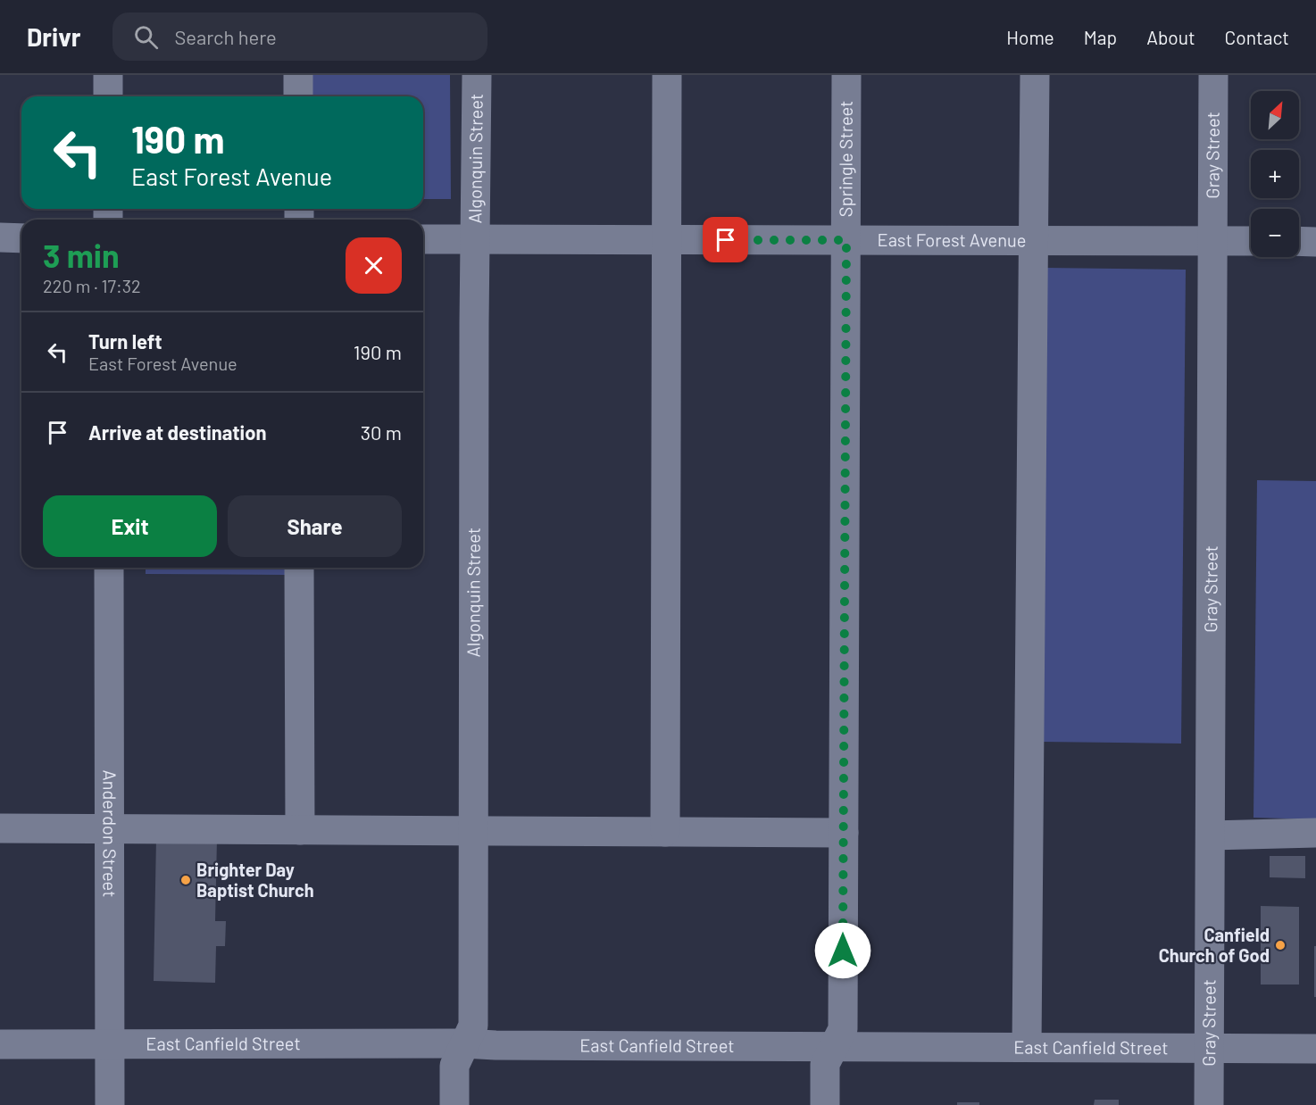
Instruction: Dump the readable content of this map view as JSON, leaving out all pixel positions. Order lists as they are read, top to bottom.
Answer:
{
  "streets": {
    "street": [
      "Gray Street",
      "Algonquin Street",
      "Springle Street",
      "East Forest Avenue",
      "Anderdon Street",
      "East Canfield Street"
    ]
  },
  "crossings": [
    ["Gray Street", "East Forest Avenue"],
    ["Gray Street", "East Canfield Street"],
    ["Algonquin Street", "East Forest Avenue"],
    ["Algonquin Street", "East Canfield Street"],
    ["Springle Street", "East Forest Avenue"],
    ["Springle Street", "East Canfield Street"],
    ["Anderdon Street", "East Canfield Street"]
  ],
  "places": ["Brighter Day Baptist Church", "Canfield Church of God"],
  "north": "top right",
  "page": {
    "header": "Drivr",
    "search": "Search here",
    "nav": [
      "Home",
      "Map",
      "About",
      "Contact"
    ],
    "map_buttons": ["+", "−"],
    "turn": ["190 m", "East Forest Avenue"],
    "heading": ["3 min", "220 m · 17:32"],
    "list": [
      {
        "name": "Turn left",
        "note": "East Forest Avenue",
        "value": "190 m"
      },
      {
        "name": "Arrive at destination",
        "value": "30 m"
      }
    ],
    "buttons": ["Exit", "Share"]
  }
}
